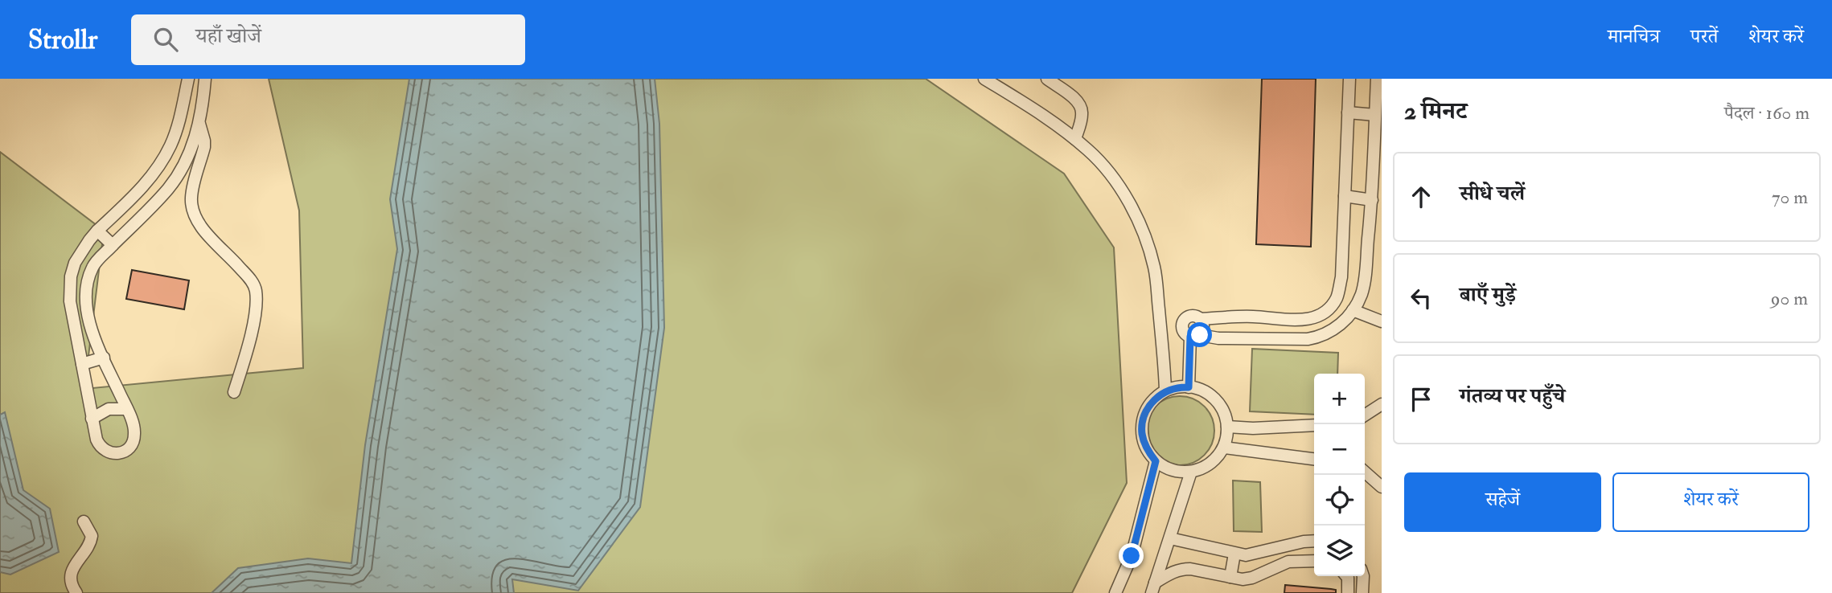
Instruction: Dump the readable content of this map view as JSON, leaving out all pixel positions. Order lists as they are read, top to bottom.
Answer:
{
  "page": {
    "header": "Strollr",
    "search": "यहाँ खोजें",
    "nav": ["मानचित्र", "परतें", "शेयर करें"],
    "heading": ["2 मिनट", "पैदल · 160 m"],
    "list": [
      ["सीधे चलें", "70 m"],
      ["बाएँ मुड़ें", "90 m"],
      "गंतव्य पर पहुँचे"
    ],
    "map_buttons": ["+", "−"],
    "buttons": ["सहेजें", "शेयर करें"]
  }
}
